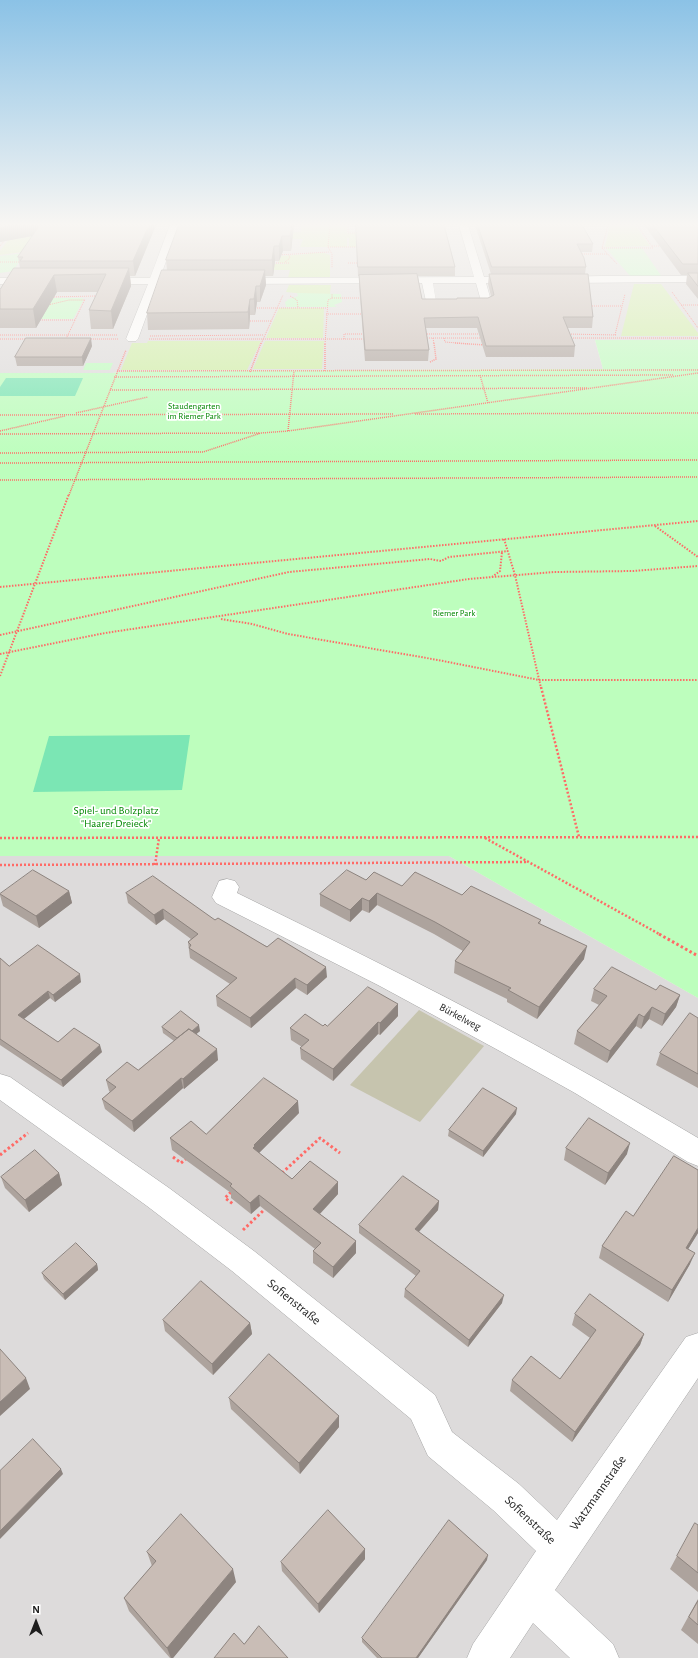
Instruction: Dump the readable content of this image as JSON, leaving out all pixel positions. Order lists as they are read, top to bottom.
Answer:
{
  "streets": {
    "street": ["Bürkelweg", "Sofienstraße", "Watzmannstraße"]
  },
  "crossings": [
    ["Sofienstraße", "Watzmannstraße"]
  ],
  "parks": ["Staudengarten im Riemer Park", "Riemer Park", "Spiel- und Bolzplatz \"Haarer Dreieck\""],
  "north": "top"
}
